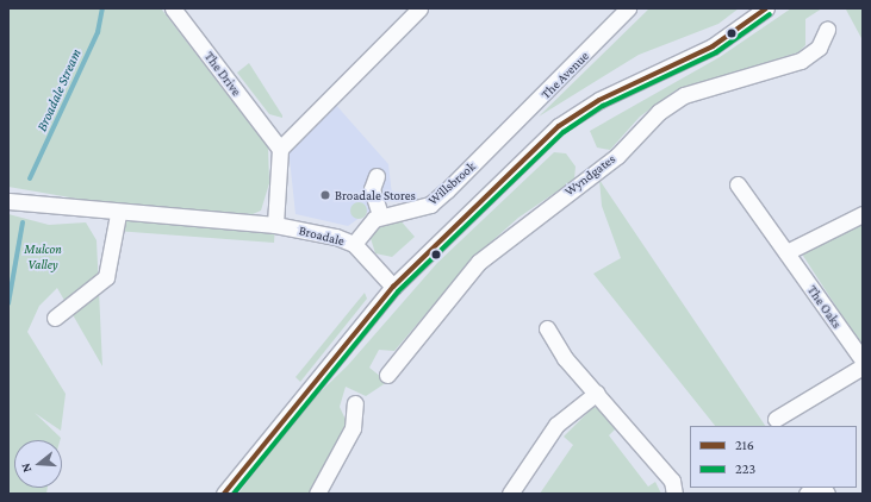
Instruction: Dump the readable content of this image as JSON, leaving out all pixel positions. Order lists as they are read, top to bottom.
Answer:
{
  "streets": {
    "street": [
      "The Drive",
      "The Avenue",
      "Wyndgates",
      "Willsbrook",
      "Broadale",
      "The Oaks"
    ]
  },
  "crossings": [
    ["The Avenue", "Willsbrook"]
  ],
  "water": ["Broadale Stream"],
  "parks": ["Mulcon Valley"],
  "places": ["Broadale Stores"],
  "lines": ["transit line 216", "transit line 223"],
  "legend": ["216", "223"],
  "north": "left"
}
